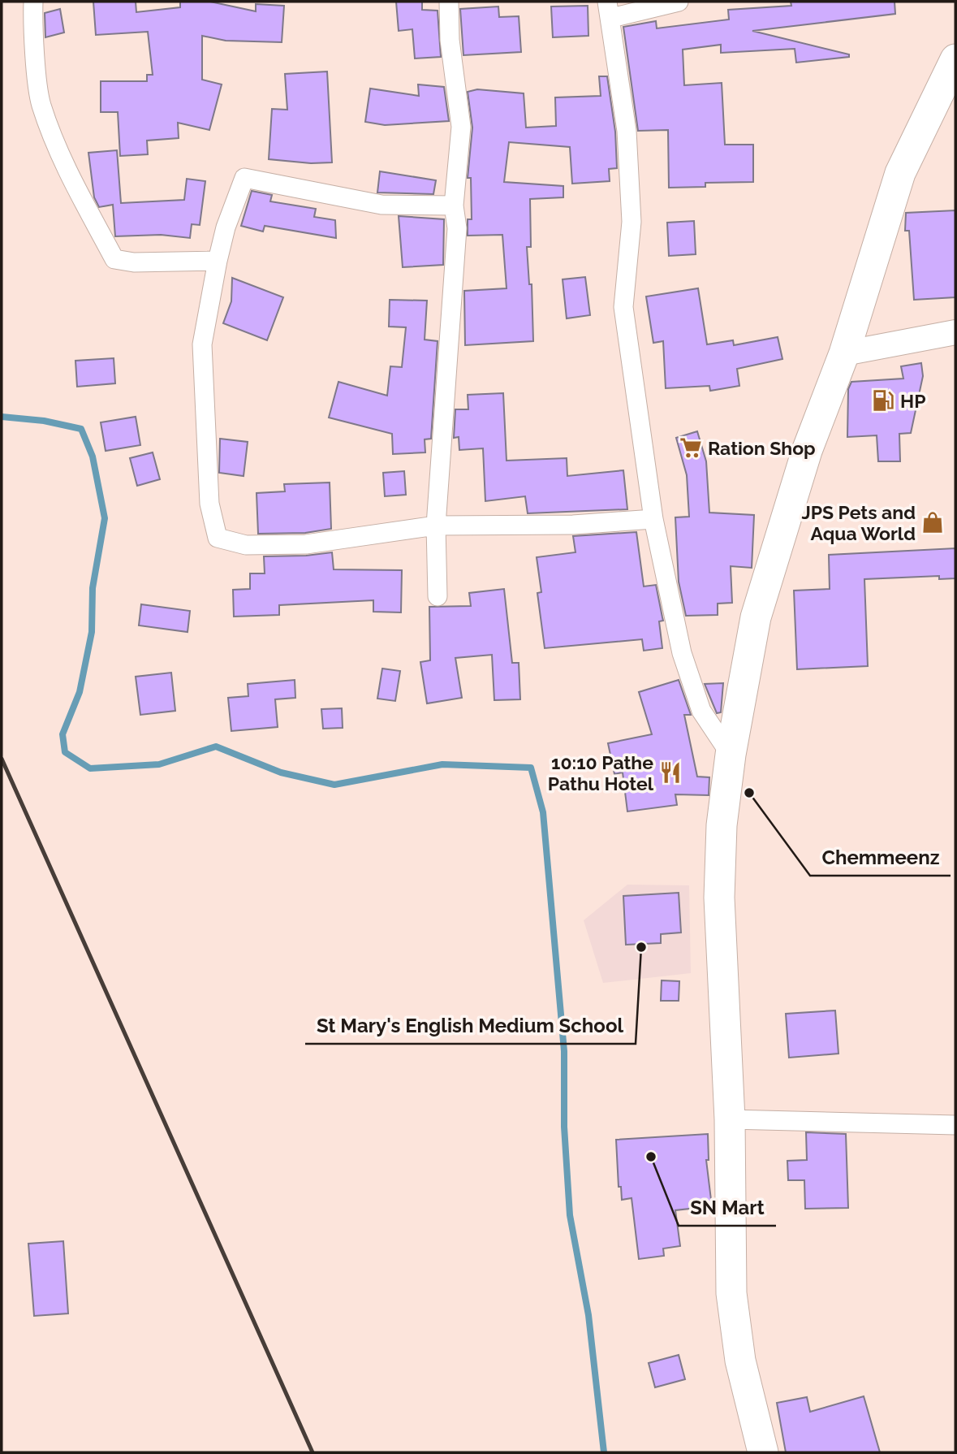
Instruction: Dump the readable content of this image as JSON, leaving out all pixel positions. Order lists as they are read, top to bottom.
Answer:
{
  "places": {
    "fuel station": ["HP"],
    "supermarket": ["Ration Shop"],
    "shop": ["JPS Pets and Aqua World"],
    "restaurant": ["10:10 Pathe Pathu Hotel"],
    "other": ["Chemmeenz", "St Mary's English Medium School", "SN Mart"]
  }
}
